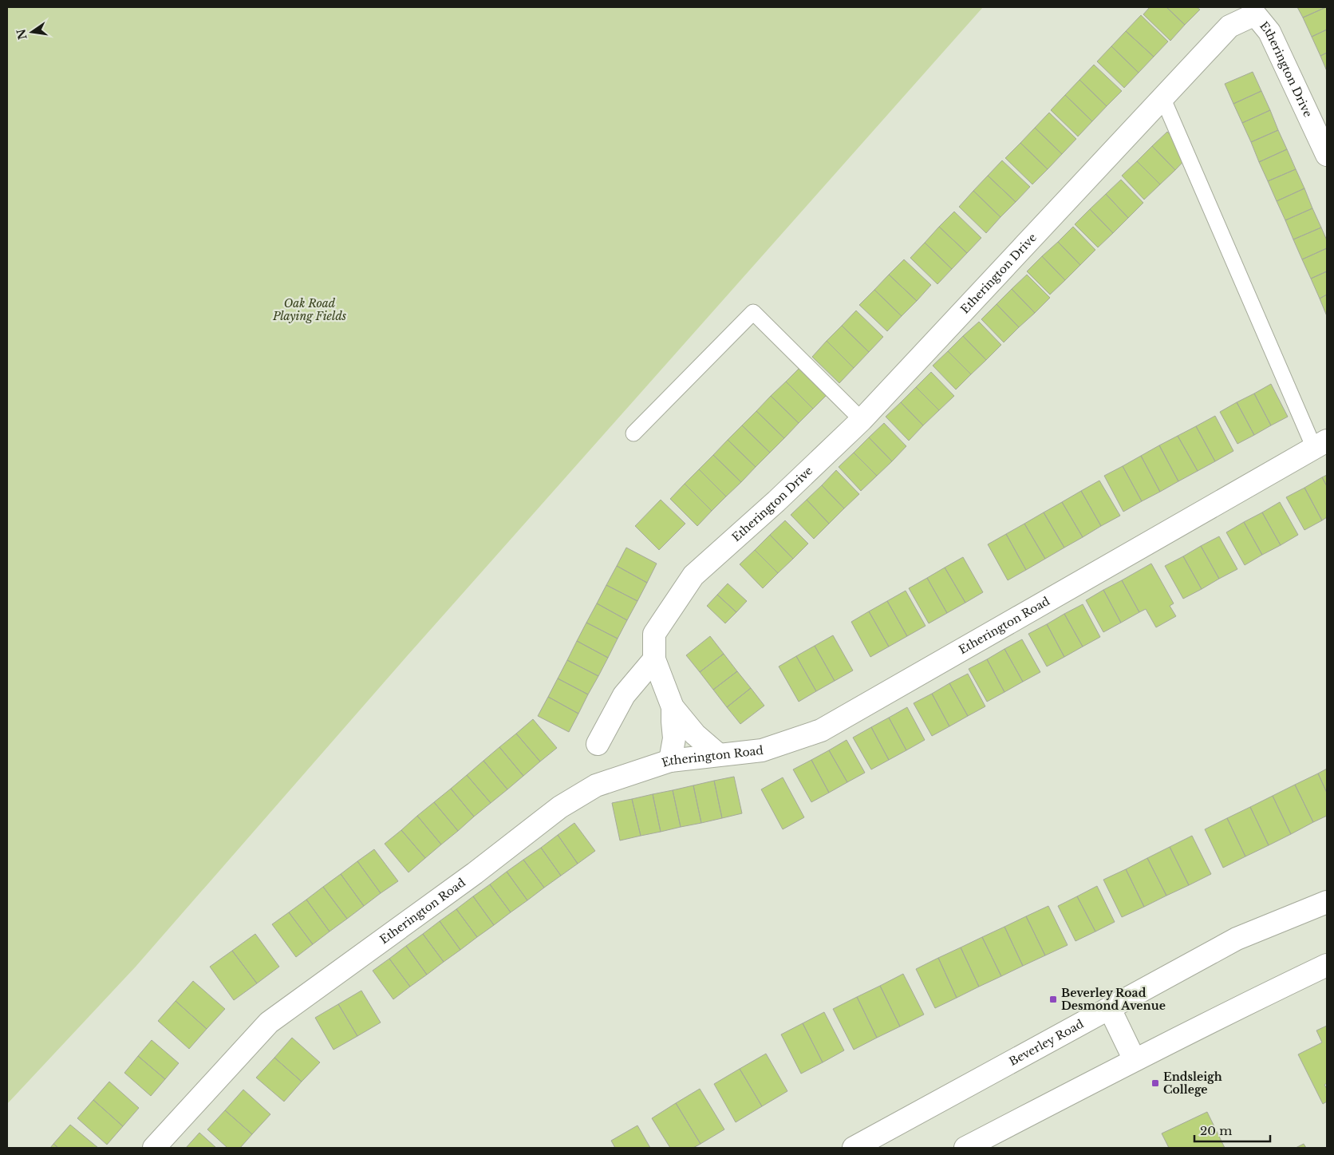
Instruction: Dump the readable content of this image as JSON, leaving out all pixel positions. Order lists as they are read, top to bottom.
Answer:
{
  "streets": {
    "street": ["Etherington Drive", "Etherington Road", "Beverley Road"]
  },
  "crossings": [
    ["Etherington Drive", "Etherington Road"]
  ],
  "parks": ["Oak Road Playing Fields"],
  "places": {
    "transit": ["Beverley Road Desmond Avenue", "Endsleigh College"]
  },
  "scale_bar": "20 m",
  "north": "left"
}
